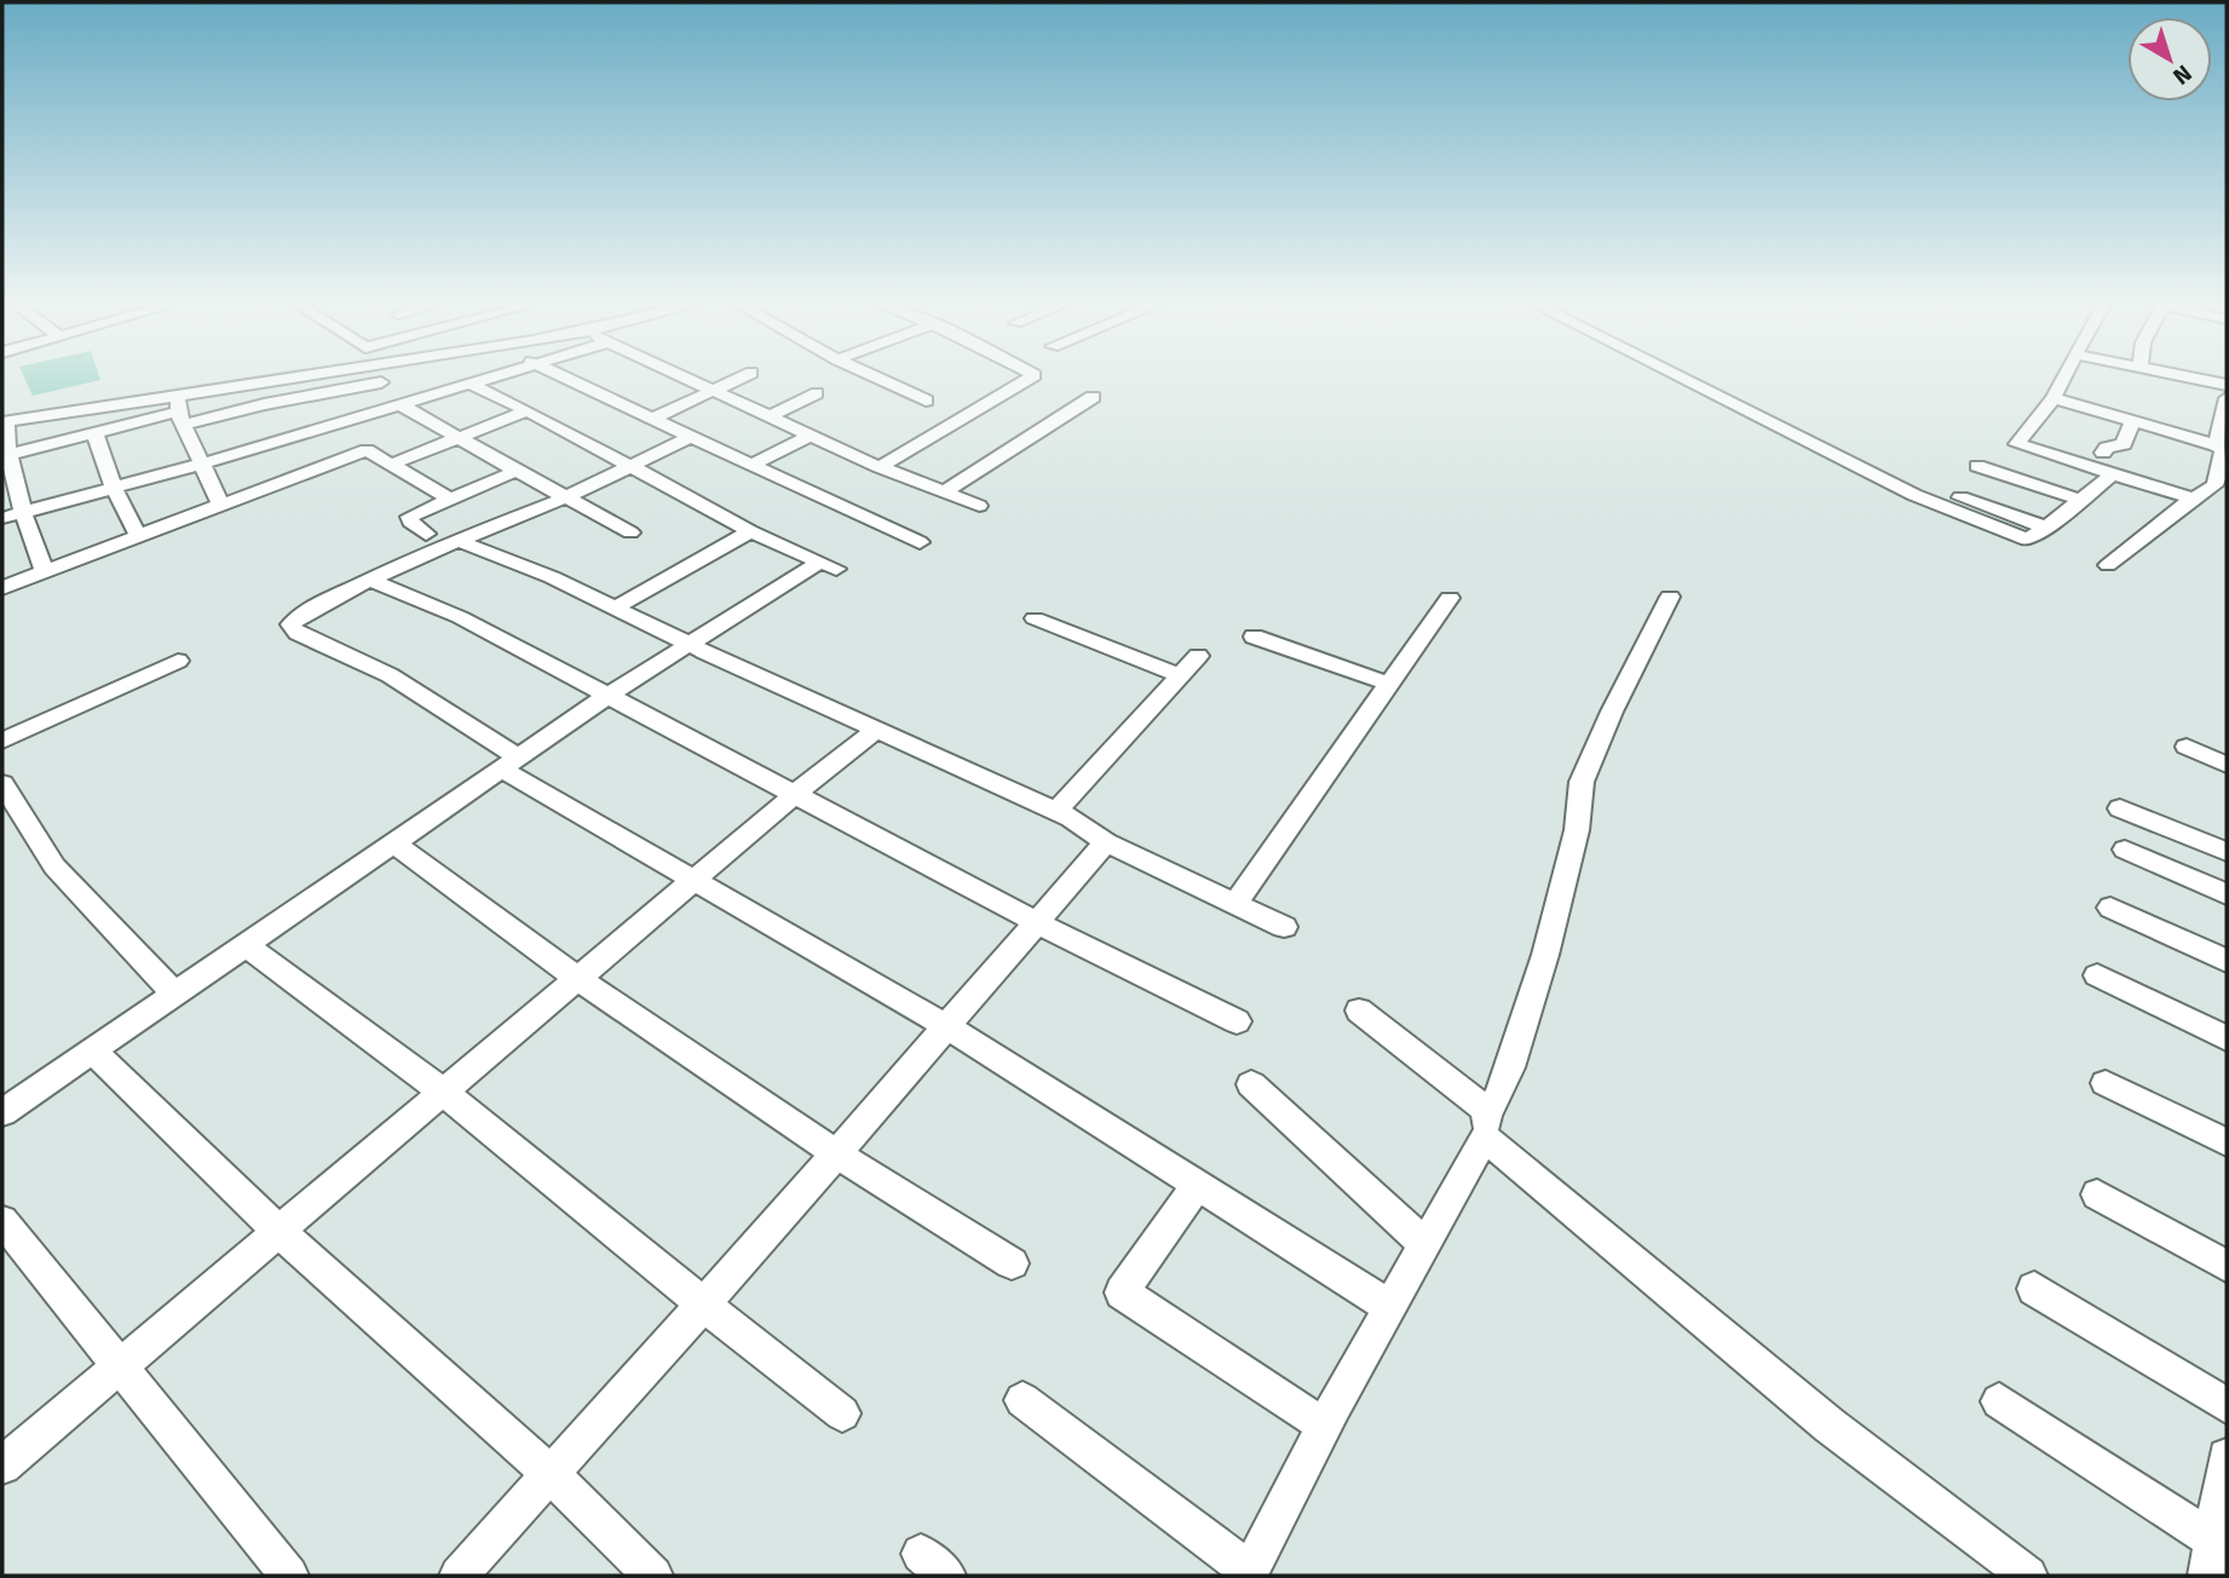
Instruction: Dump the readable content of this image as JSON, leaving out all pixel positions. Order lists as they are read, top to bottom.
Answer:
{
  "north": "bottom right"
}
